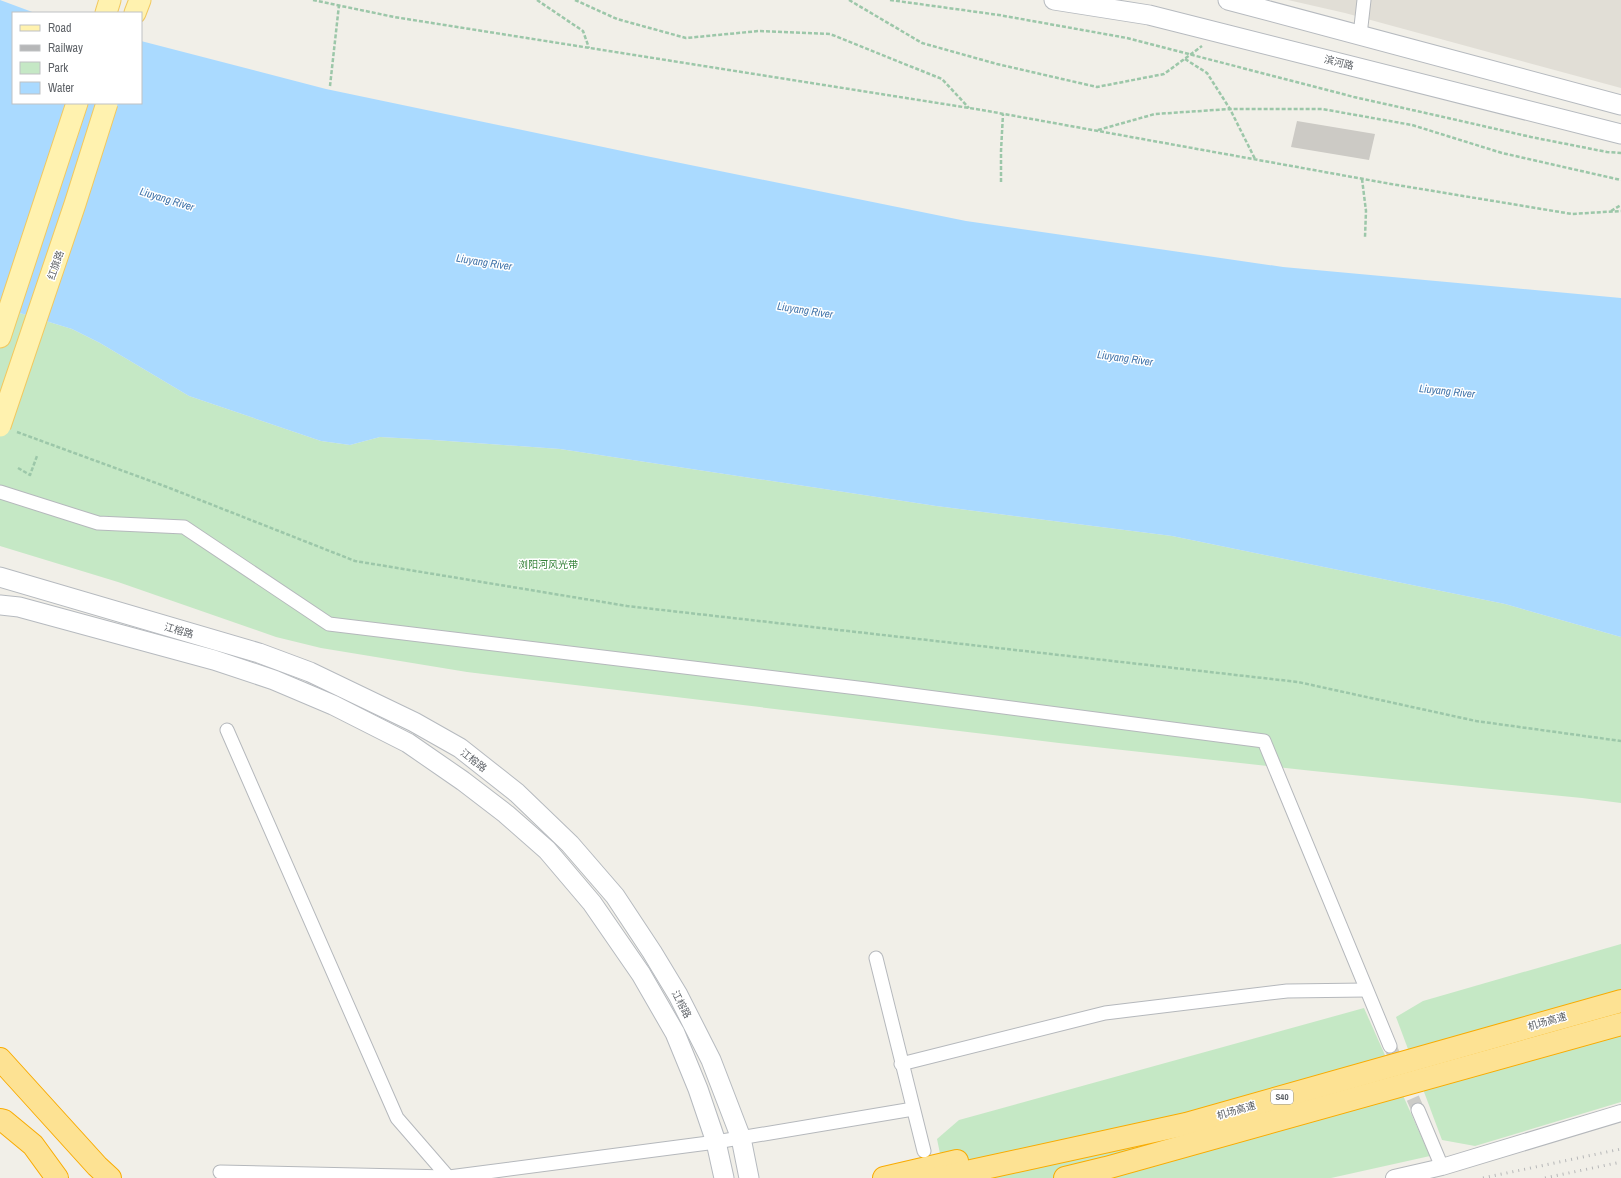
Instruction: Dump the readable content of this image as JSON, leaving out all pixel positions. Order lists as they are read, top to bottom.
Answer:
{
  "streets": {
    "highway": ["机场高速", "S40"],
    "main road": ["滨河路", "红旗路", "江榕路"]
  },
  "water": ["Liuyang River"],
  "parks": ["浏阳河风光带"],
  "legend": [
    "Road",
    "Railway",
    "Park",
    "Water"
  ]
}
